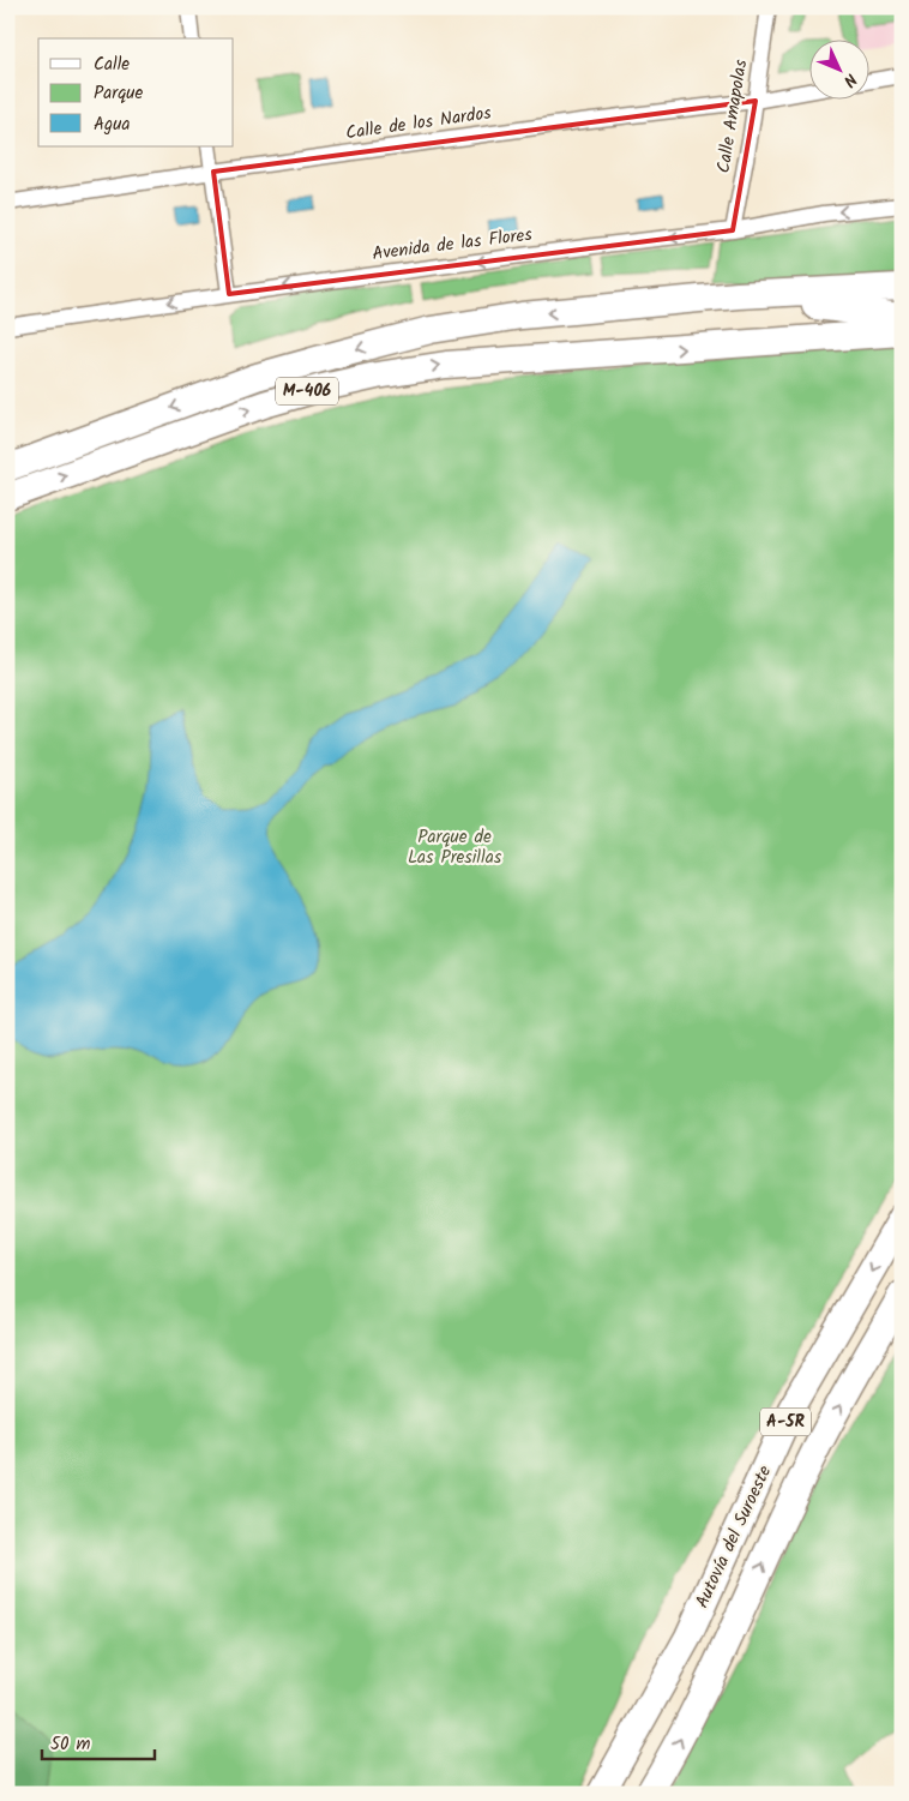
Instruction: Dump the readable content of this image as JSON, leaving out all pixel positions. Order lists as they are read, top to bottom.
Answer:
{
  "streets": {
    "highway": ["M-406", "A-5R", "Autovía del Suroeste"],
    "street": ["Calle Amapolas", "Calle de los Nardos", "Avenida de las Flores"]
  },
  "crossings": [
    ["Calle Amapolas", "Calle de los Nardos"],
    ["Calle Amapolas", "Avenida de las Flores"]
  ],
  "one_way": ["Avenida de las Flores"],
  "parks": ["Parque de Las Presillas"],
  "legend": ["Calle", "Parque", "Agua"],
  "scale_bar": "50 m",
  "north": "bottom right"
}
